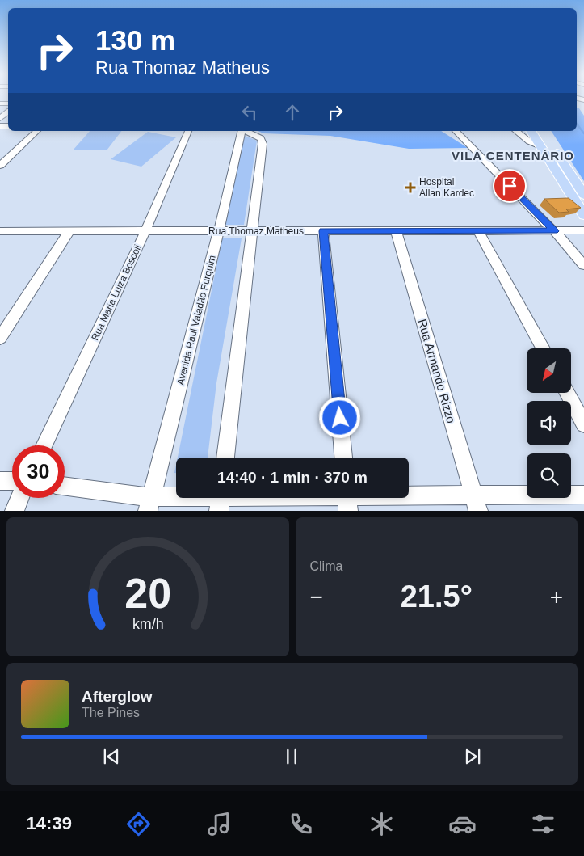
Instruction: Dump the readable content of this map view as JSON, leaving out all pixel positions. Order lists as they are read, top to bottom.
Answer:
{
  "streets": {
    "street": [
      "Rua Thomaz Matheus",
      "Rua Maria Luiza Boscoli",
      "Avenida Raul Valadão Furquim",
      "Rua Armando Rizzo"
    ]
  },
  "crossings": [
    ["Rua Thomaz Matheus", "Rua Maria Luiza Boscoli"],
    ["Rua Thomaz Matheus", "Avenida Raul Valadão Furquim"],
    ["Rua Thomaz Matheus", "Rua Armando Rizzo"]
  ],
  "districts": ["VILA CENTENÁRIO"],
  "places": {
    "health": ["Hospital Allan Kardec"]
  },
  "north": "bottom left",
  "page": {
    "turn": ["130 m", "Rua Thomaz Matheus"],
    "limit": "30",
    "trip": "14:40 · 1 min · 370 m",
    "tile": "Clima",
    "heat": ["−", "21.5°", "+"],
    "song": ["Afterglow", "The Pines"],
    "tabs": "14:39",
    "gauge": ["20", "km/h"]
  }
}
